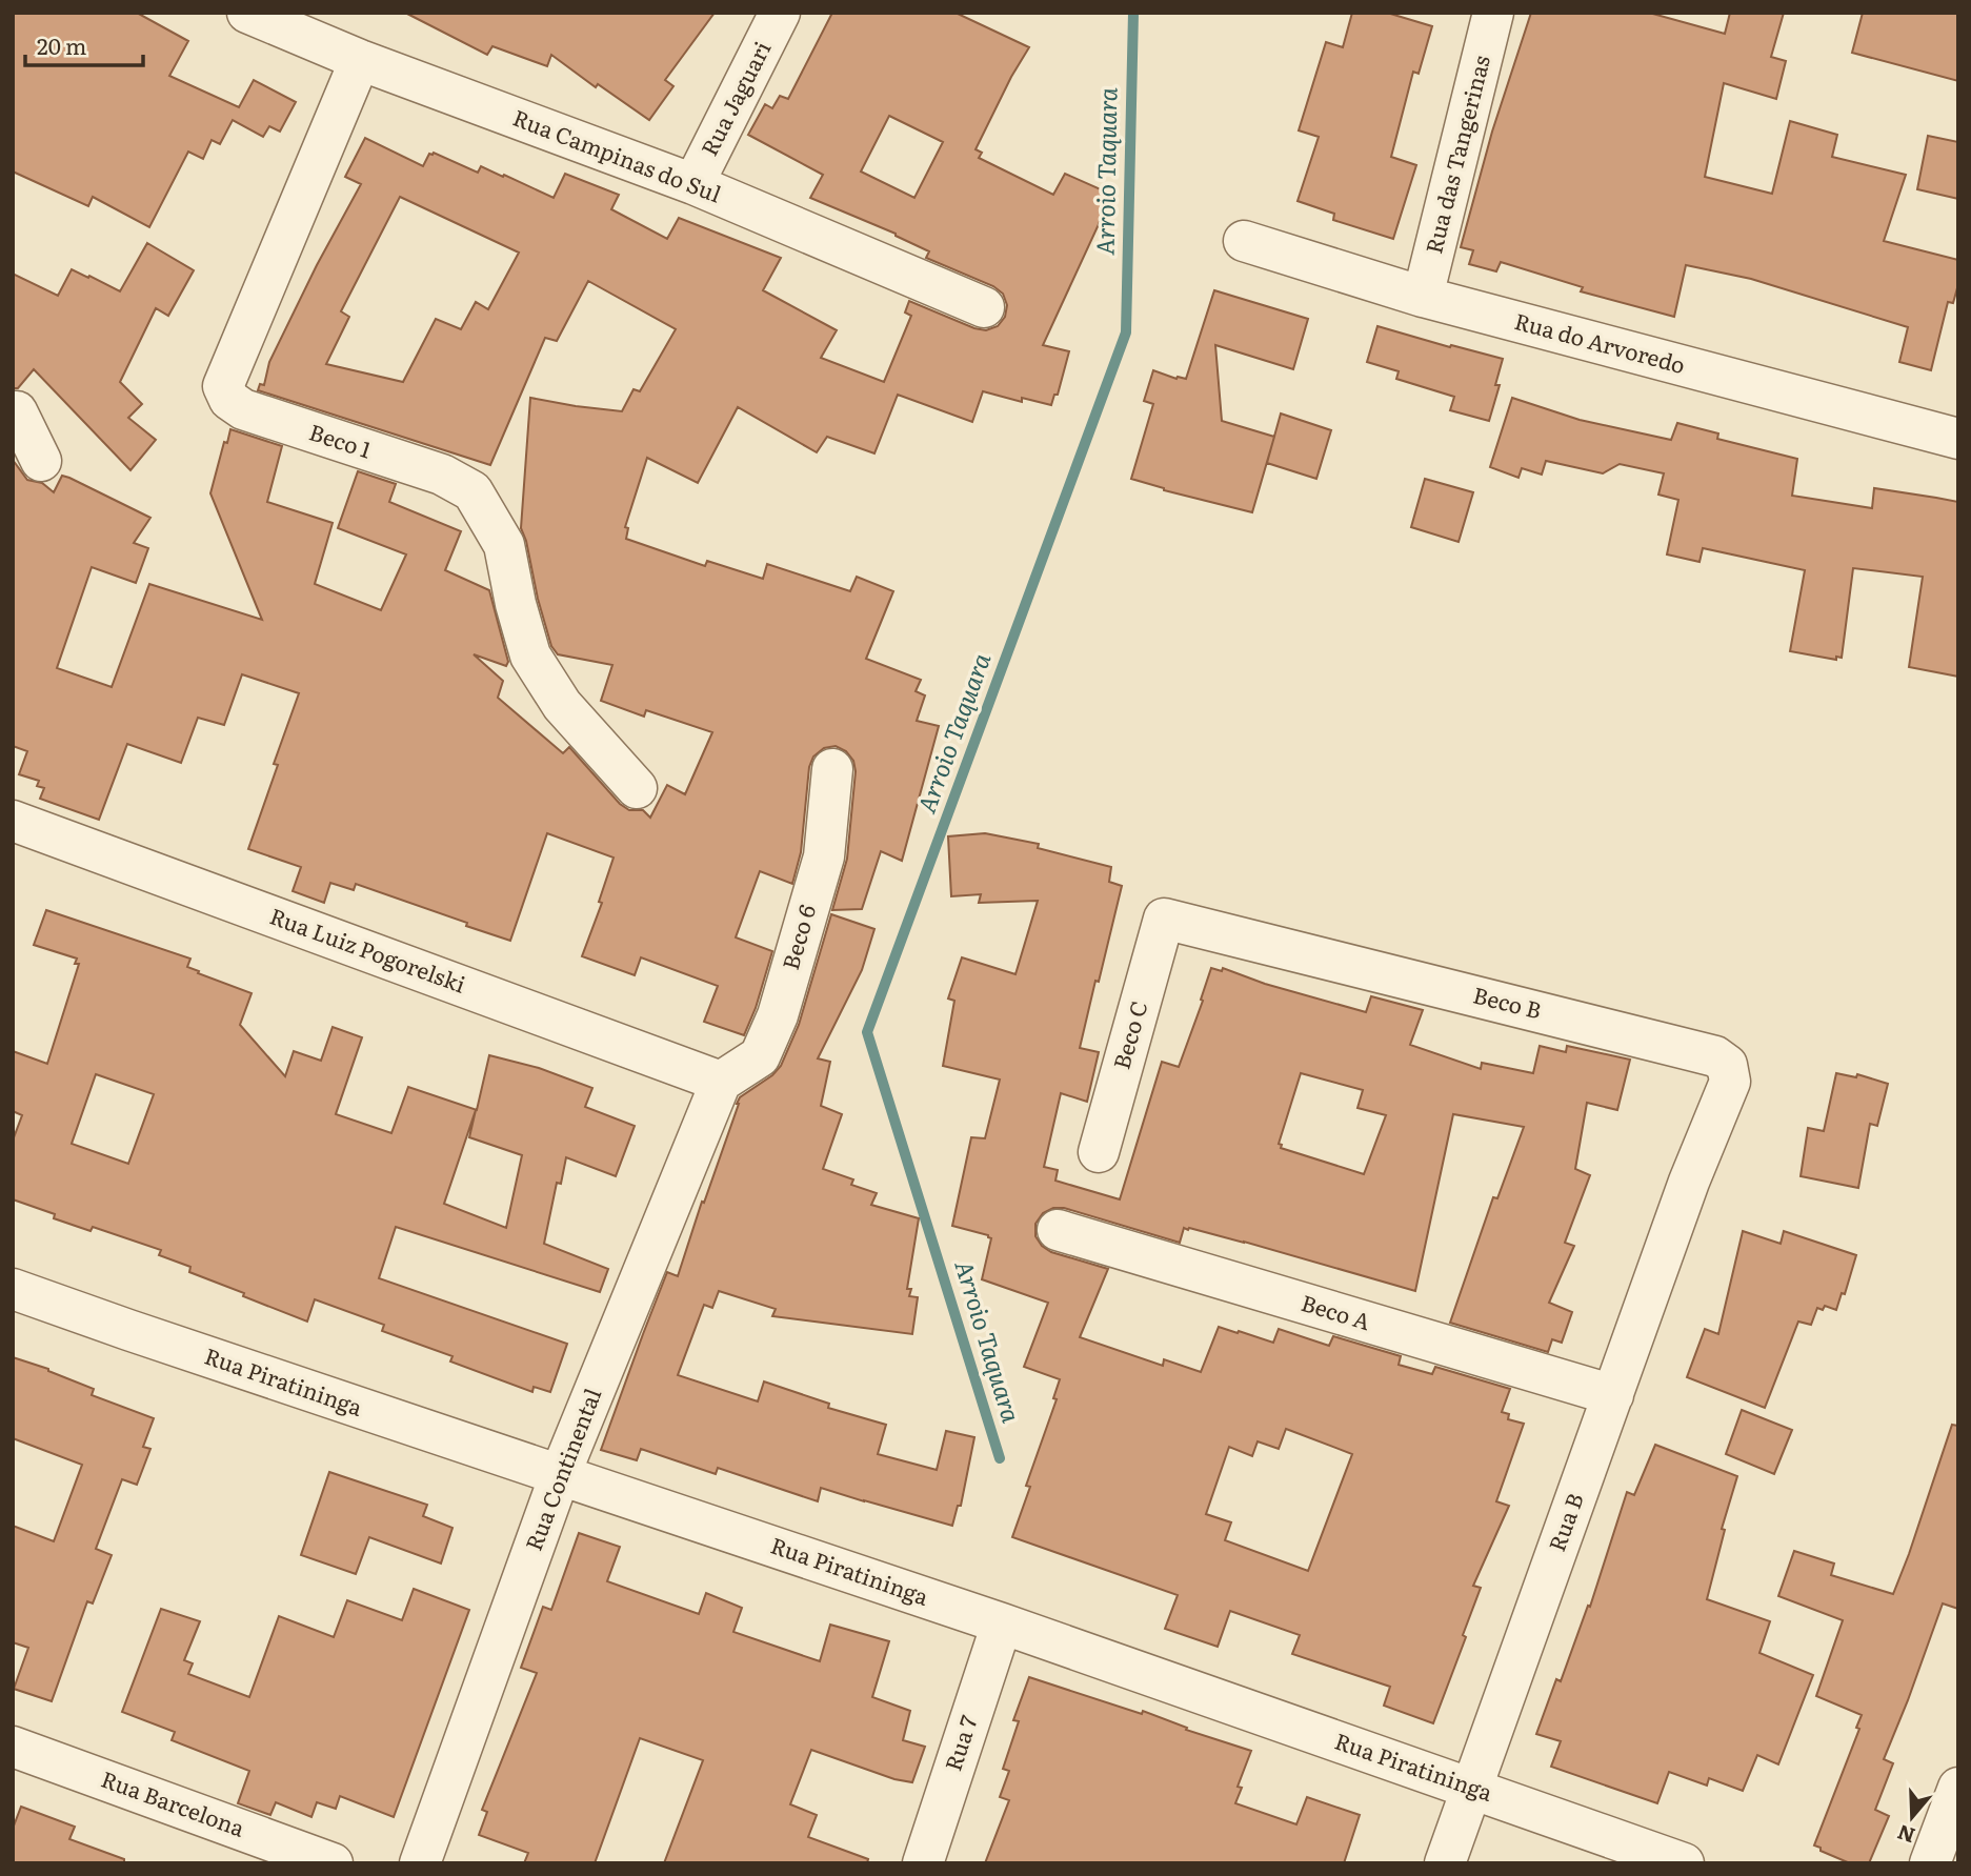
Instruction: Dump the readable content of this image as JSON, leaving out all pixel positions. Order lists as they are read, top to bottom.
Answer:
{
  "streets": {
    "street": [
      "Rua Jaguari",
      "Rua das Tangerinas",
      "Rua Campinas do Sul",
      "Rua do Arvoredo",
      "Beco 1",
      "Beco 6",
      "Rua Luiz Pogorelski",
      "Beco B",
      "Beco C",
      "Beco A",
      "Rua Piratininga",
      "Rua Continental",
      "Rua B",
      "Rua 7",
      "Rua Barcelona"
    ]
  },
  "crossings": [
    ["Rua Jaguari", "Rua Campinas do Sul"],
    ["Rua das Tangerinas", "Rua do Arvoredo"],
    ["Rua Campinas do Sul", "Beco 1"],
    ["Beco 6", "Rua Luiz Pogorelski"],
    ["Beco 6", "Rua Continental"],
    ["Rua Luiz Pogorelski", "Rua Continental"],
    ["Beco B", "Beco C"],
    ["Beco B", "Rua B"],
    ["Beco A", "Rua B"],
    ["Rua Piratininga", "Rua Continental"],
    ["Rua Piratininga", "Rua B"],
    ["Rua Piratininga", "Rua 7"]
  ],
  "water": ["Arroio Taquara"],
  "scale_bar": "20 m",
  "north": "bottom"
}
